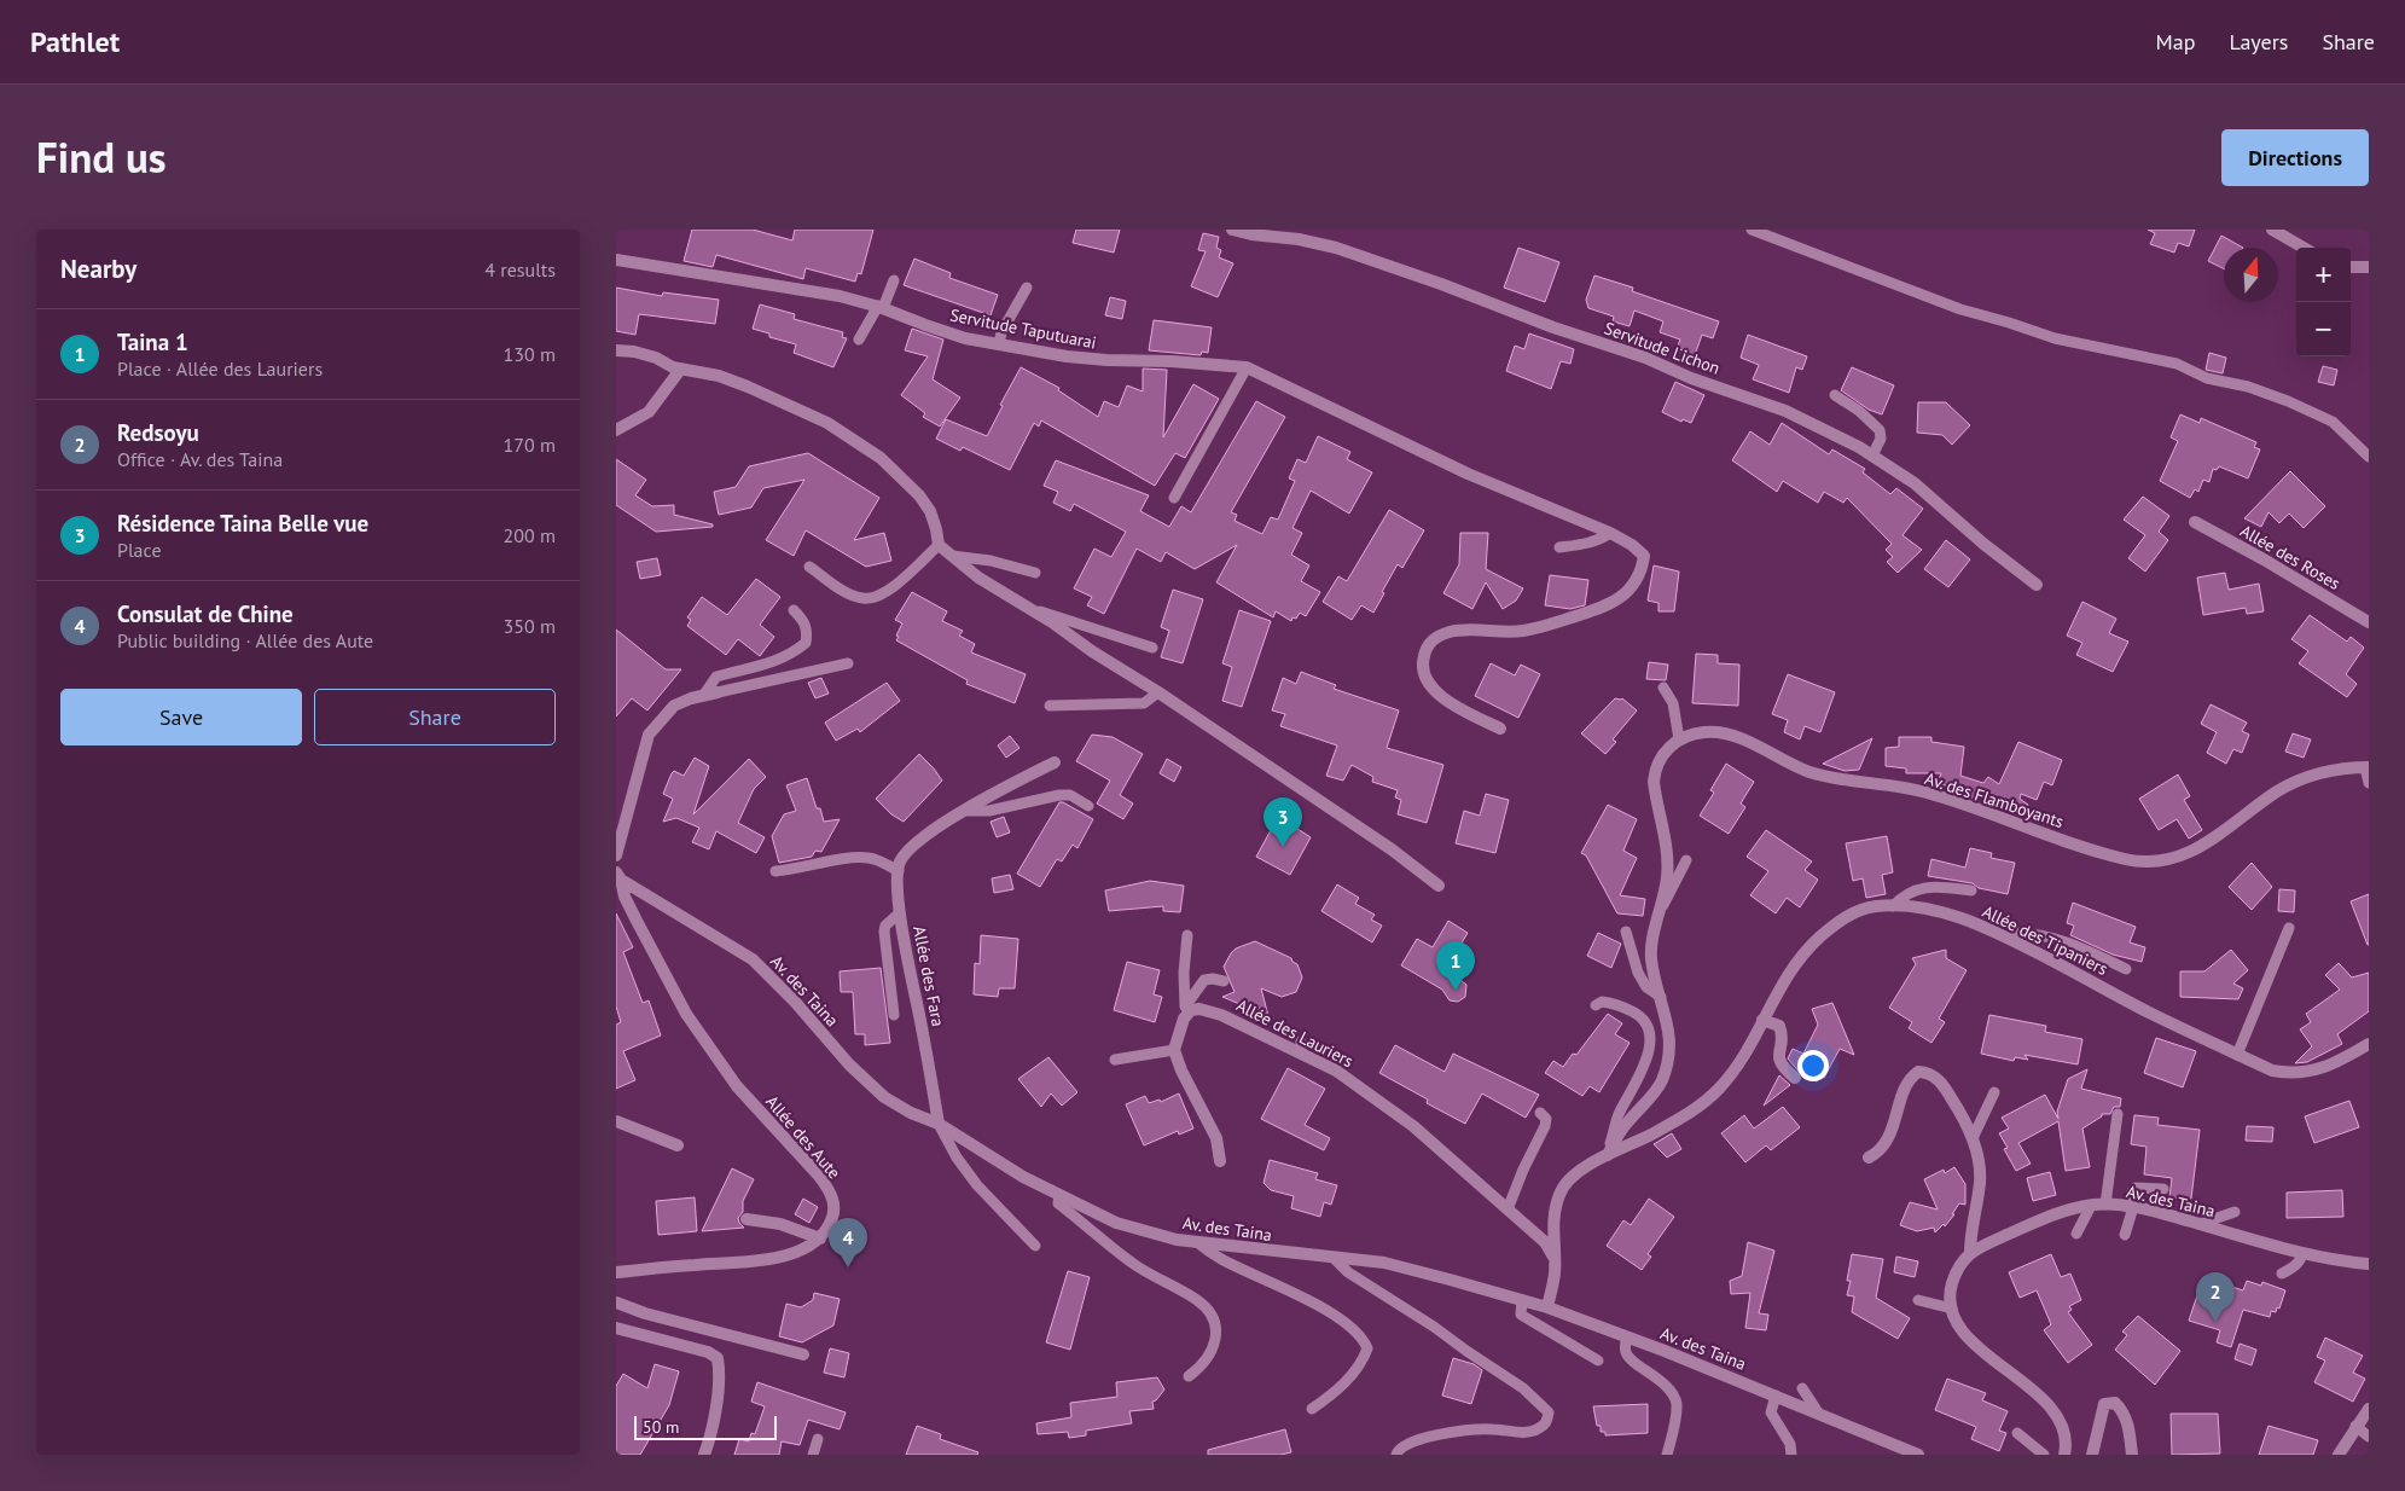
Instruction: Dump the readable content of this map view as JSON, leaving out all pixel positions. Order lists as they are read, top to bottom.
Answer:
{
  "streets": {
    "street": [
      "Servitude Taputuarai",
      "Servitude Lichon",
      "Allée des Roses",
      "Av. des Flamboyants",
      "Allée des Tipaniers",
      "Allée des Fara",
      "Av. des Taina",
      "Allée des Lauriers",
      "Allée des Aute"
    ]
  },
  "crossings": [
    ["Allée des Tipaniers", "Av. des Taina"],
    ["Allée des Tipaniers", "Allée des Lauriers"],
    ["Allée des Fara", "Av. des Taina"],
    ["Av. des Taina", "Allée des Aute"]
  ],
  "scale_bar": "50 m",
  "north": "top",
  "page": {
    "header": "Pathlet",
    "nav": ["Map", "Layers", "Share"],
    "title": "Find us",
    "buttons": [
      "Directions",
      ["Save", "Share"]
    ],
    "heading": ["Nearby", "4 results"],
    "map_buttons": ["+", "−"],
    "list": [
      {
        "mark": "1",
        "name": "Taina 1",
        "note": "Place · Allée des Lauriers",
        "value": "130 m"
      },
      {
        "mark": "2",
        "name": "Redsoyu",
        "note": "Office · Av. des Taina",
        "value": "170 m"
      },
      {
        "mark": "3",
        "name": "Résidence Taina Belle vue",
        "note": "Place",
        "value": "200 m"
      },
      {
        "mark": "4",
        "name": "Consulat de Chine",
        "note": "Public building · Allée des Aute",
        "value": "350 m"
      }
    ],
    "pins": [
      "3",
      "1",
      "4",
      "2"
    ],
    "scale": "50 m"
  }
}
